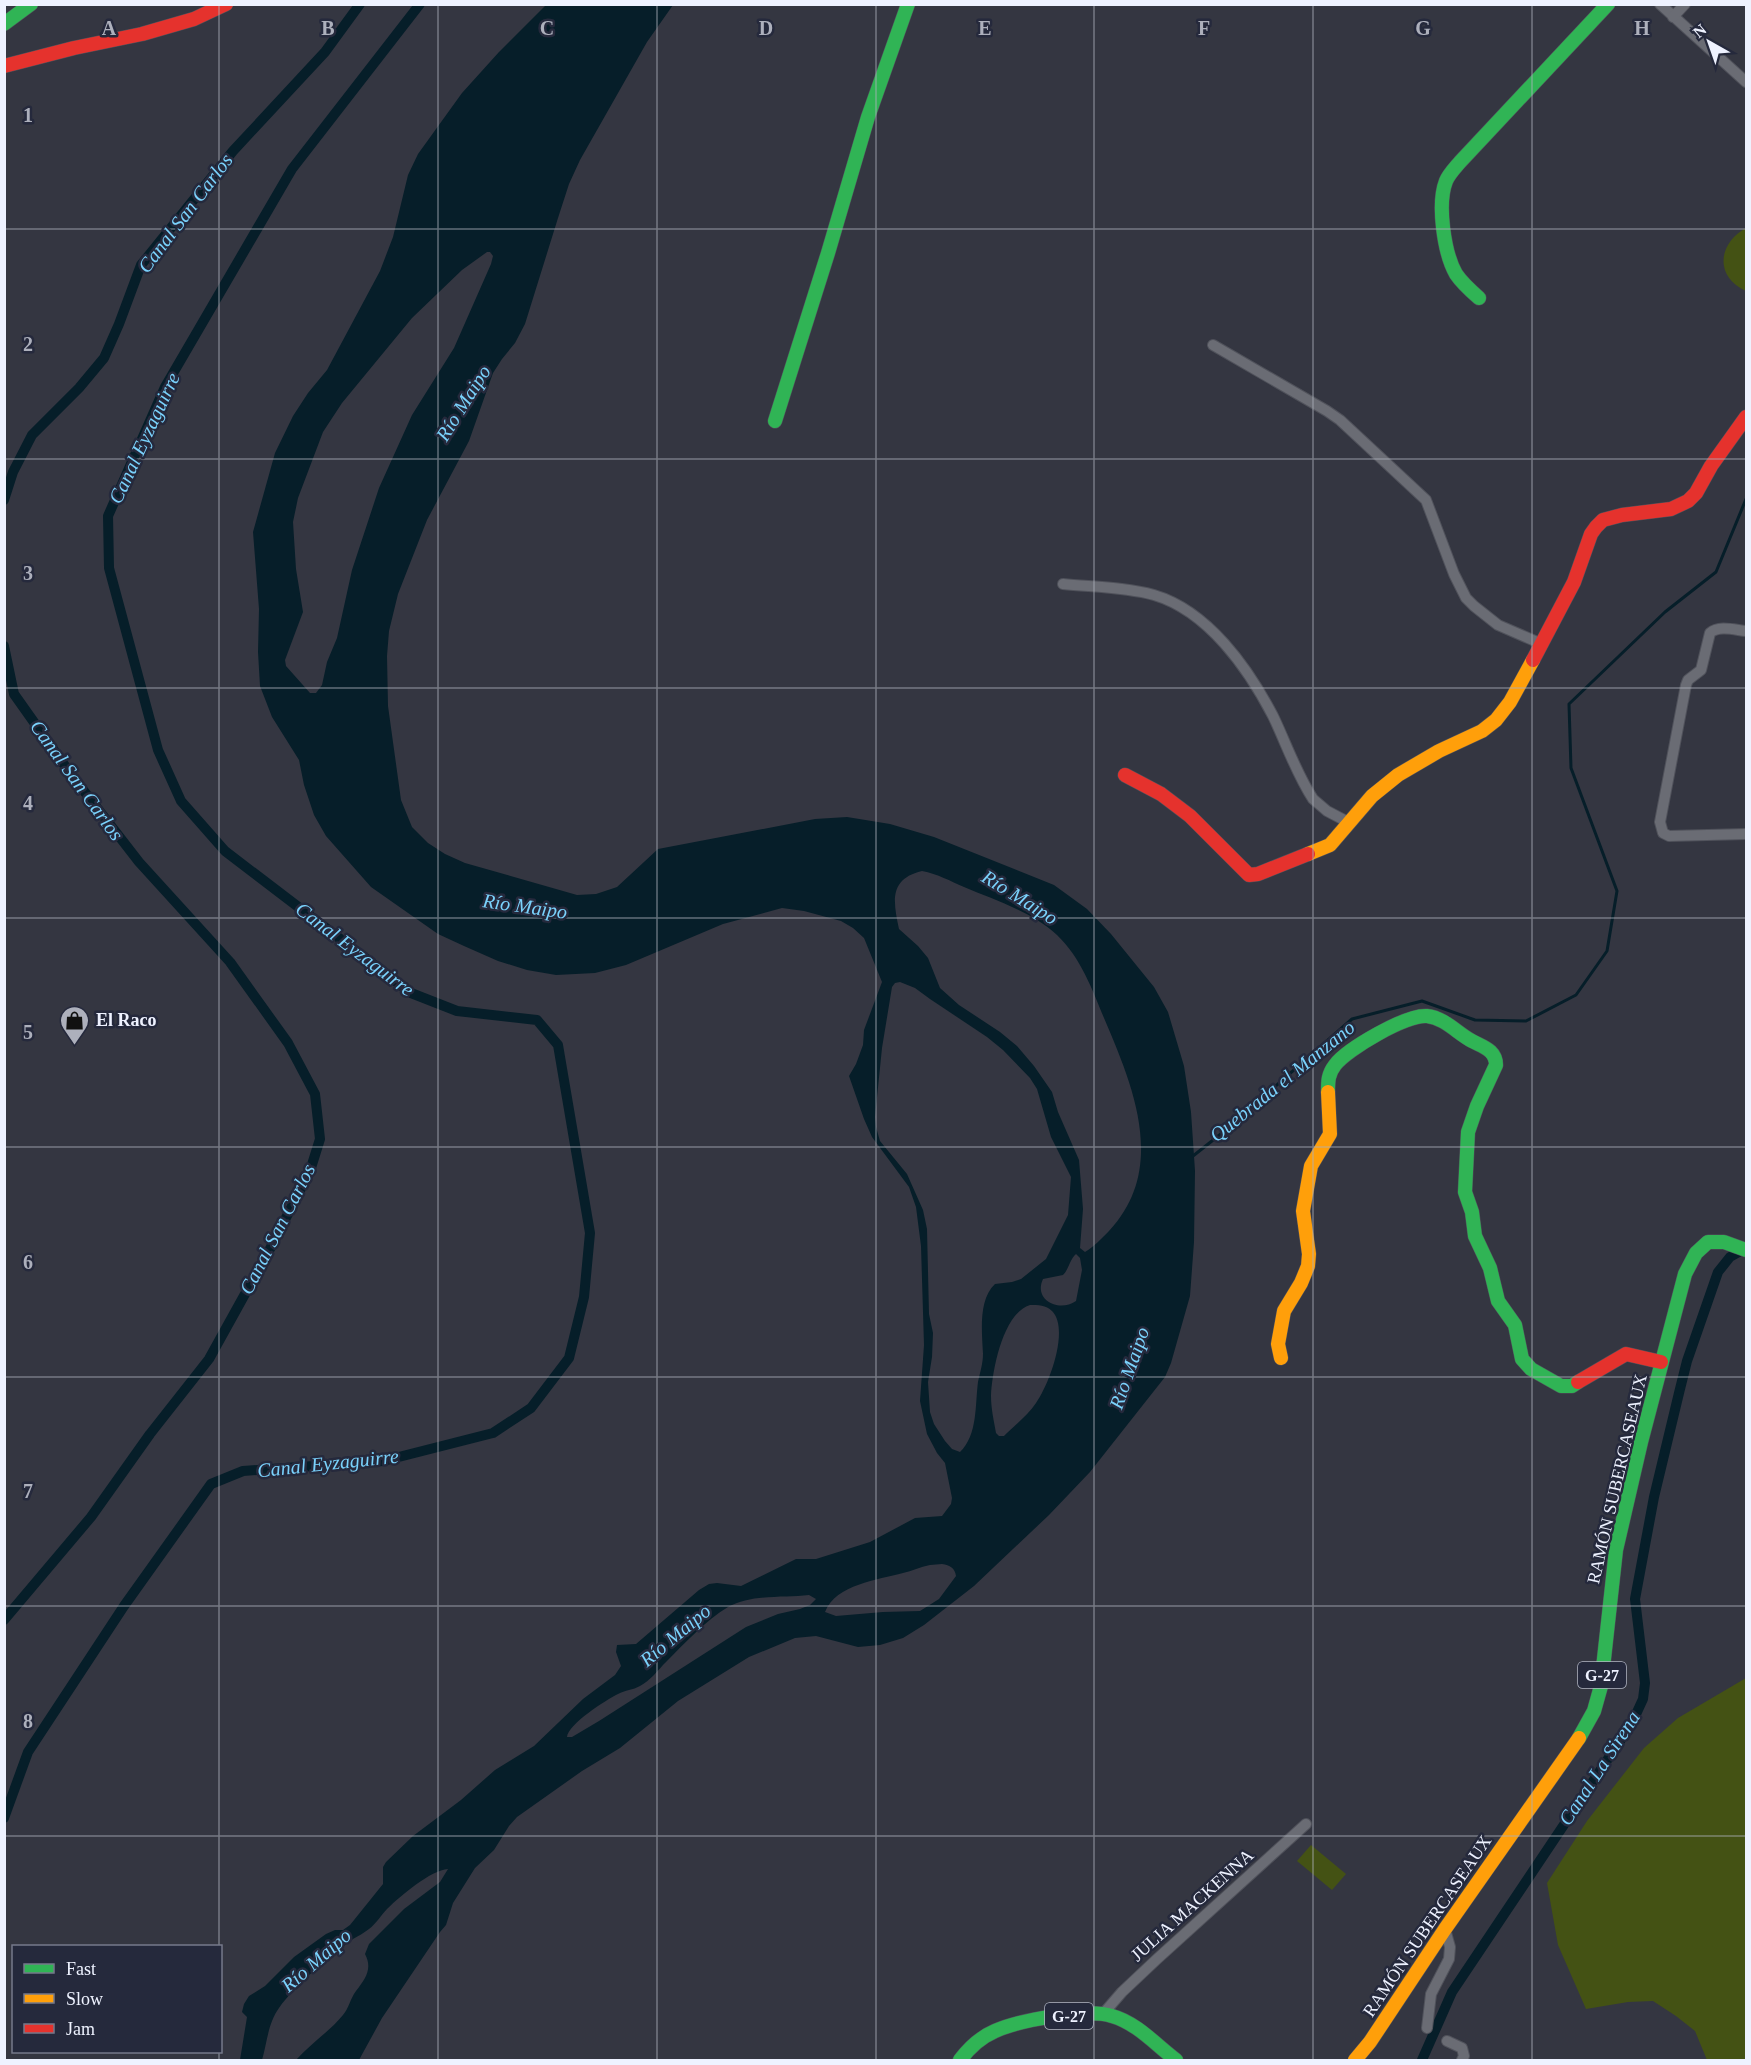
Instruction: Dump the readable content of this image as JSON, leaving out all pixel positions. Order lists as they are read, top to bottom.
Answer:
{
  "streets": {
    "street": ["RAMÓN SUBERCASEAUX", "G-27", "JULIA MACKENNA"]
  },
  "crossings": [
    ["G-27", "JULIA MACKENNA"]
  ],
  "water": [
    "Canal San Carlos",
    "Río Maipo",
    "Canal Eyzaguirre",
    "Quebrada el Manzano",
    "Canal La Sirena"
  ],
  "places": {
    "shop": ["El Raco"]
  },
  "legend": ["Fast", "Slow", "Jam"],
  "north": "top left",
  "grid": {
    "columns": [
      "A",
      "B",
      "C",
      "D",
      "E",
      "F",
      "G",
      "H"
    ],
    "rows": [
      "1",
      "2",
      "3",
      "4",
      "5",
      "6",
      "7",
      "8"
    ]
  }
}
